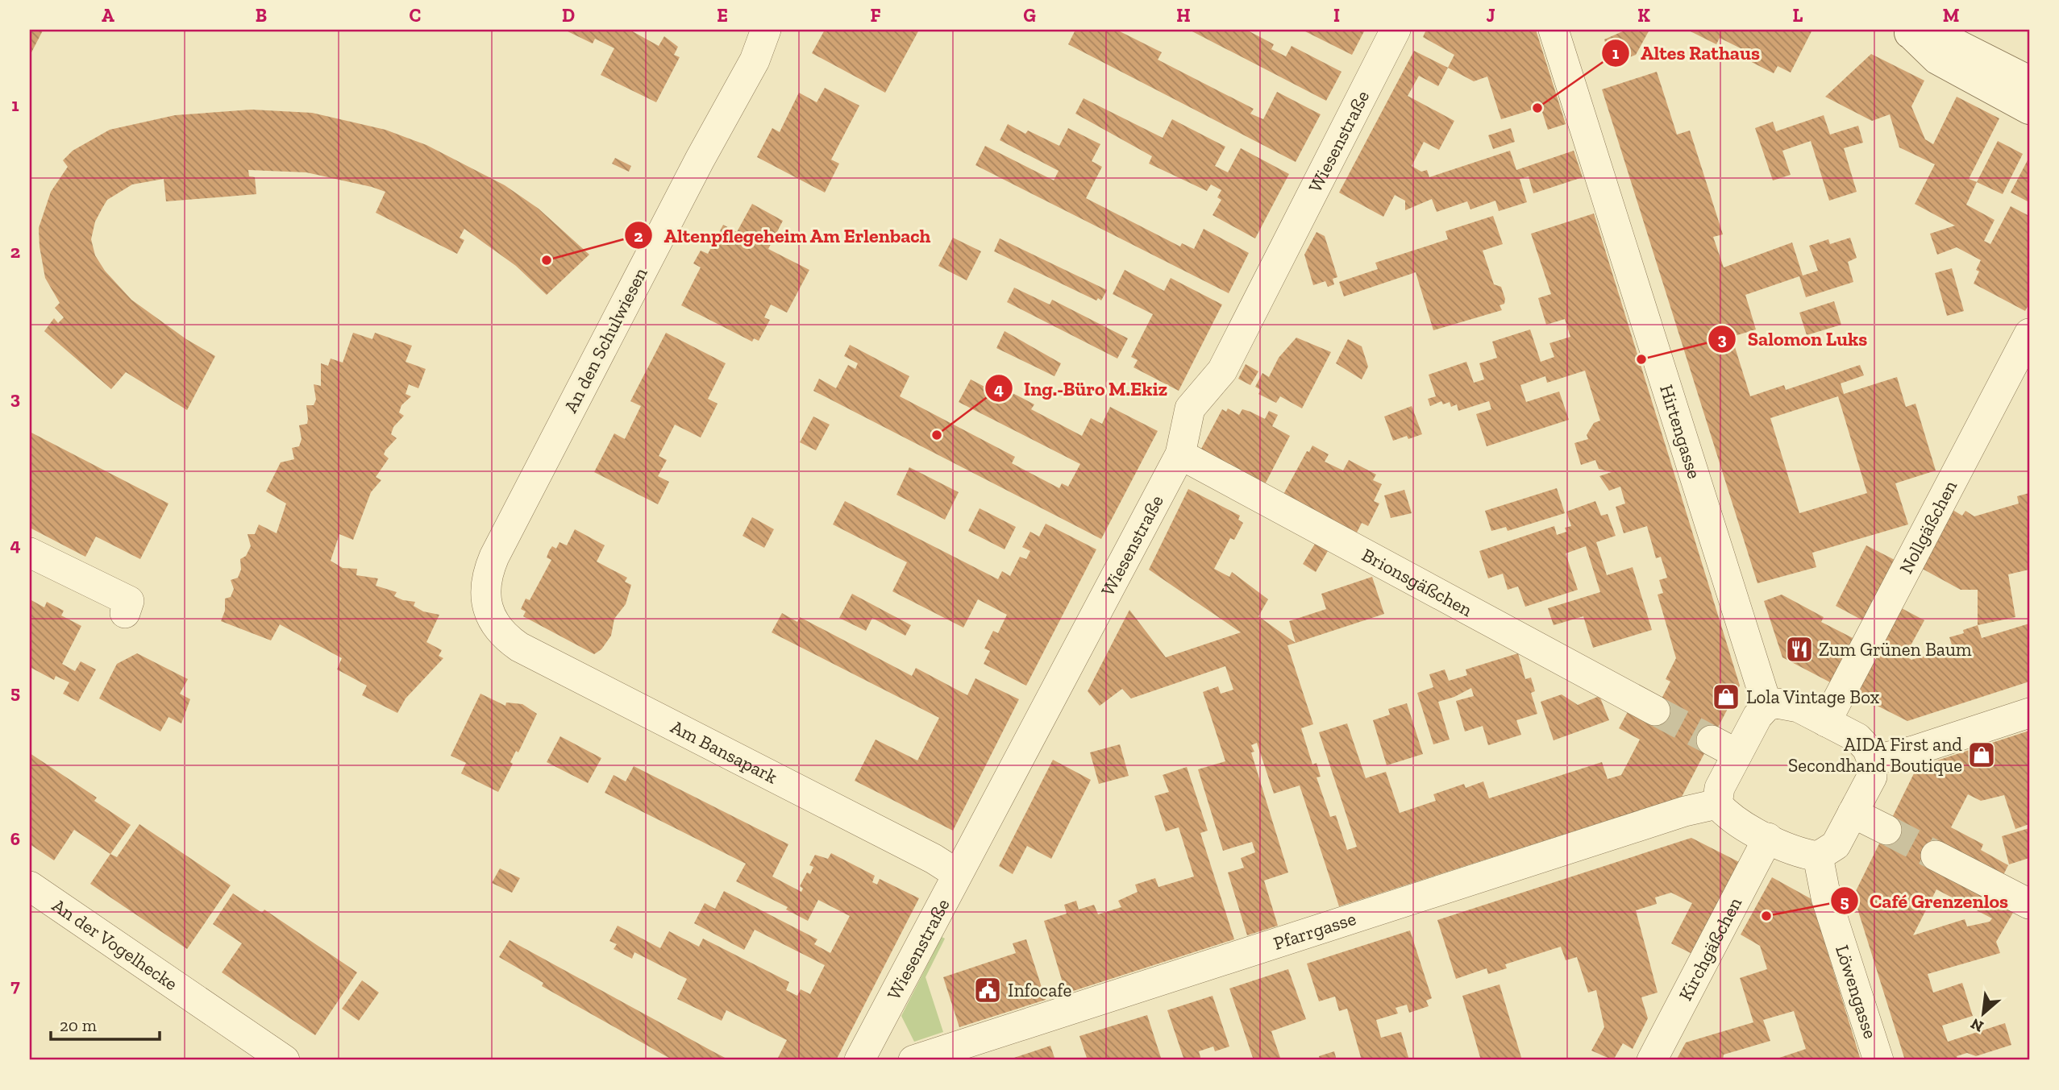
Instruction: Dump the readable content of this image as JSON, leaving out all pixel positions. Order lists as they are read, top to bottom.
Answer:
{
  "streets": {
    "street": [
      "Wiesenstraße",
      "An den Schulwiesen",
      "Hirtengasse",
      "Nollgäßchen",
      "Brionsgäßchen",
      "Am Bansapark",
      "Pfarrgasse",
      "An der Vogelhecke",
      "Kirchgäßchen",
      "Löwengasse"
    ]
  },
  "crossings": [
    ["Wiesenstraße", "Brionsgäßchen"],
    ["Wiesenstraße", "Am Bansapark"],
    ["An den Schulwiesen", "Am Bansapark"],
    ["Hirtengasse", "Nollgäßchen"],
    ["Hirtengasse", "Pfarrgasse"],
    ["Hirtengasse", "Kirchgäßchen"],
    ["Hirtengasse", "Löwengasse"],
    ["Nollgäßchen", "Pfarrgasse"],
    ["Nollgäßchen", "Kirchgäßchen"],
    ["Nollgäßchen", "Löwengasse"],
    ["Pfarrgasse", "Kirchgäßchen"],
    ["Pfarrgasse", "Löwengasse"],
    ["Kirchgäßchen", "Löwengasse"]
  ],
  "places": {
    "other": [
      "Altes Rathaus",
      "Altenpflegeheim Am Erlenbach",
      "Salomon Luks",
      "Ing.-Büro M.Ekiz",
      "Café Grenzenlos"
    ],
    "restaurant": ["Zum Grünen Baum"],
    "shop": ["Lola Vintage Box", "AIDA First and Secondhand Boutique"],
    "public building": ["Infocafe"]
  },
  "scale_bar": "20 m",
  "north": "bottom left",
  "grid": {
    "columns": [
      "A",
      "B",
      "C",
      "D",
      "E",
      "F",
      "G",
      "H",
      "I",
      "J",
      "K",
      "L",
      "M"
    ],
    "rows": [
      "1",
      "2",
      "3",
      "4",
      "5",
      "6",
      "7"
    ]
  }
}
